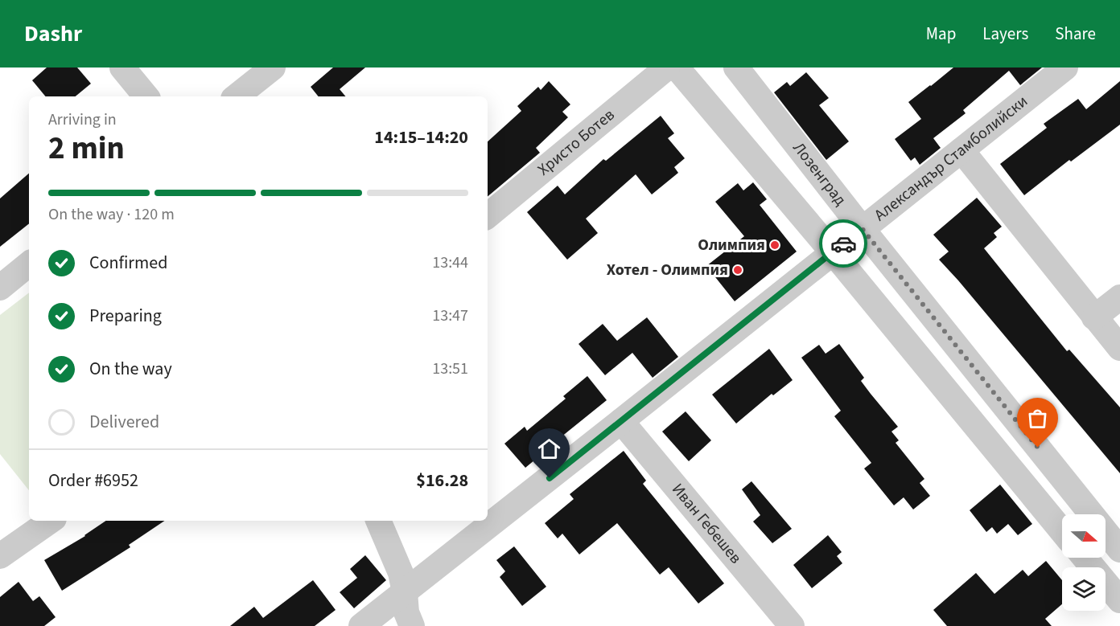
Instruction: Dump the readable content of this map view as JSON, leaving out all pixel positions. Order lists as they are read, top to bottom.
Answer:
{
  "streets": {
    "street": [
      "Христо Ботев",
      "Александър Стамболийски",
      "Лозенград",
      "Иван Гебешев"
    ]
  },
  "crossings": [
    ["Александър Стамболийски", "Лозенград"],
    ["Александър Стамболийски", "Иван Гебешев"]
  ],
  "places": ["Олимпия", "Хотел - Олимпия"],
  "north": "right",
  "page": {
    "header": "Dashr",
    "nav": ["Map", "Layers", "Share"],
    "heading": ["2 min", "Arriving in", "14:15–14:20"],
    "panel": ["Order #6952", "$16.28"],
    "bar": "On the way · 120 m",
    "list": [
      ["Confirmed", "13:44"],
      ["Preparing", "13:47"],
      ["On the way", "13:51"],
      "Delivered"
    ]
  }
}
